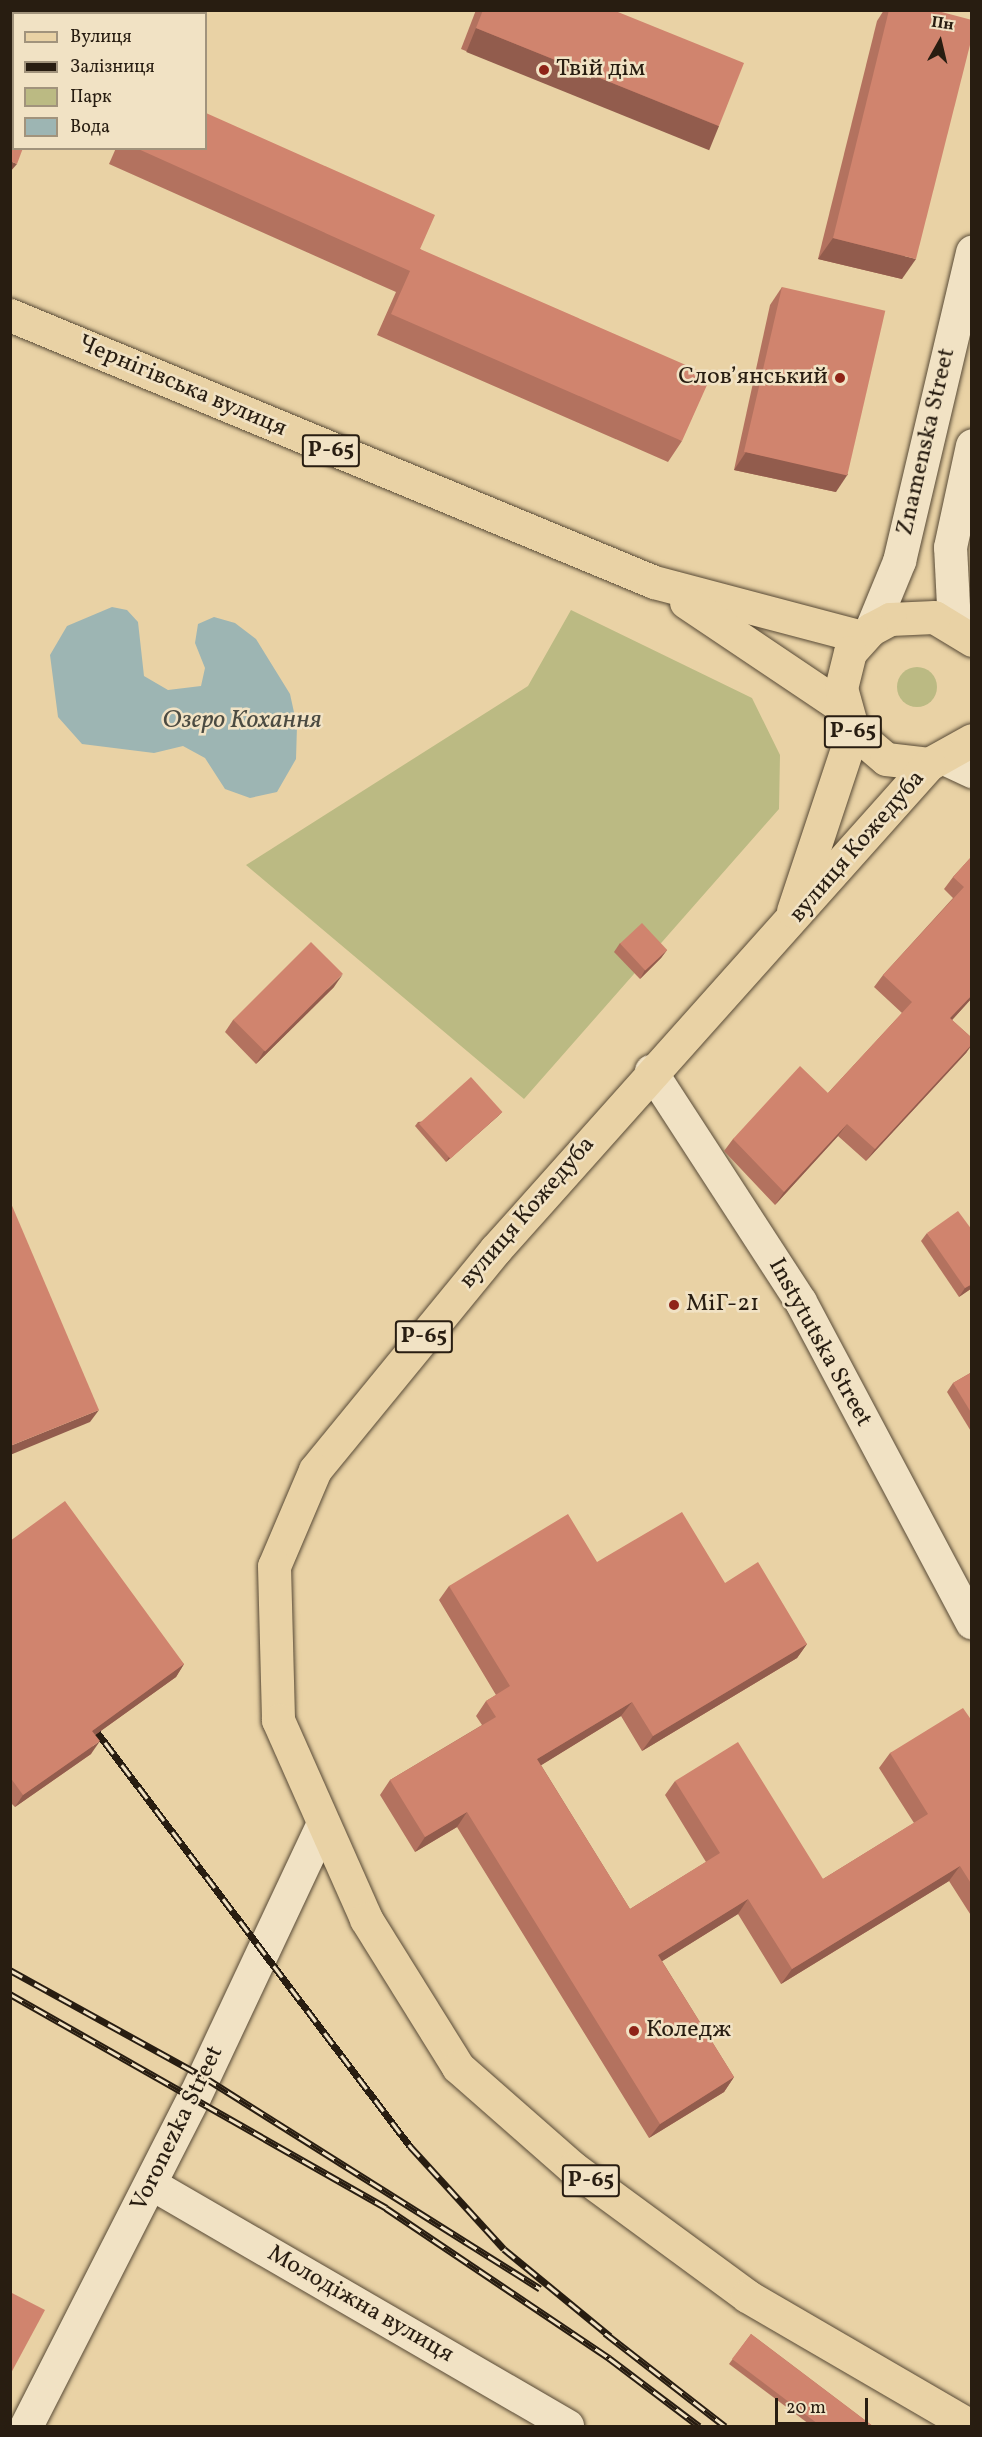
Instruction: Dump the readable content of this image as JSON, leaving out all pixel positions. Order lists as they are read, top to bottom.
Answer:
{
  "streets": {
    "main road": [
      "Чернігівська вулиця",
      "Znamenska Street",
      "Р-65",
      "вулиця Кожедуба",
      "Voronezka Street"
    ],
    "street": ["Instytutska Street", "Молодіжна вулиця"]
  },
  "crossings": [
    ["Чернігівська вулиця", "Znamenska Street"],
    ["Чернігівська вулиця", "Р-65"],
    ["Чернігівська вулиця", "вулиця Кожедуба"],
    ["Znamenska Street", "Р-65"],
    ["Р-65", "вулиця Кожедуба"],
    ["Р-65", "Voronezka Street"],
    ["вулиця Кожедуба", "Instytutska Street"],
    ["вулиця Кожедуба", "Voronezka Street"],
    ["Voronezka Street", "Молодіжна вулиця"]
  ],
  "water": ["Озеро Кохання"],
  "places": [
    "Твій дім",
    "Слов’янський",
    "МіГ-21",
    "Коледж"
  ],
  "legend": [
    "Вулиця",
    "Залізниця",
    "Парк",
    "Вода"
  ],
  "scale_bar": "20 m",
  "north": "top"
}
